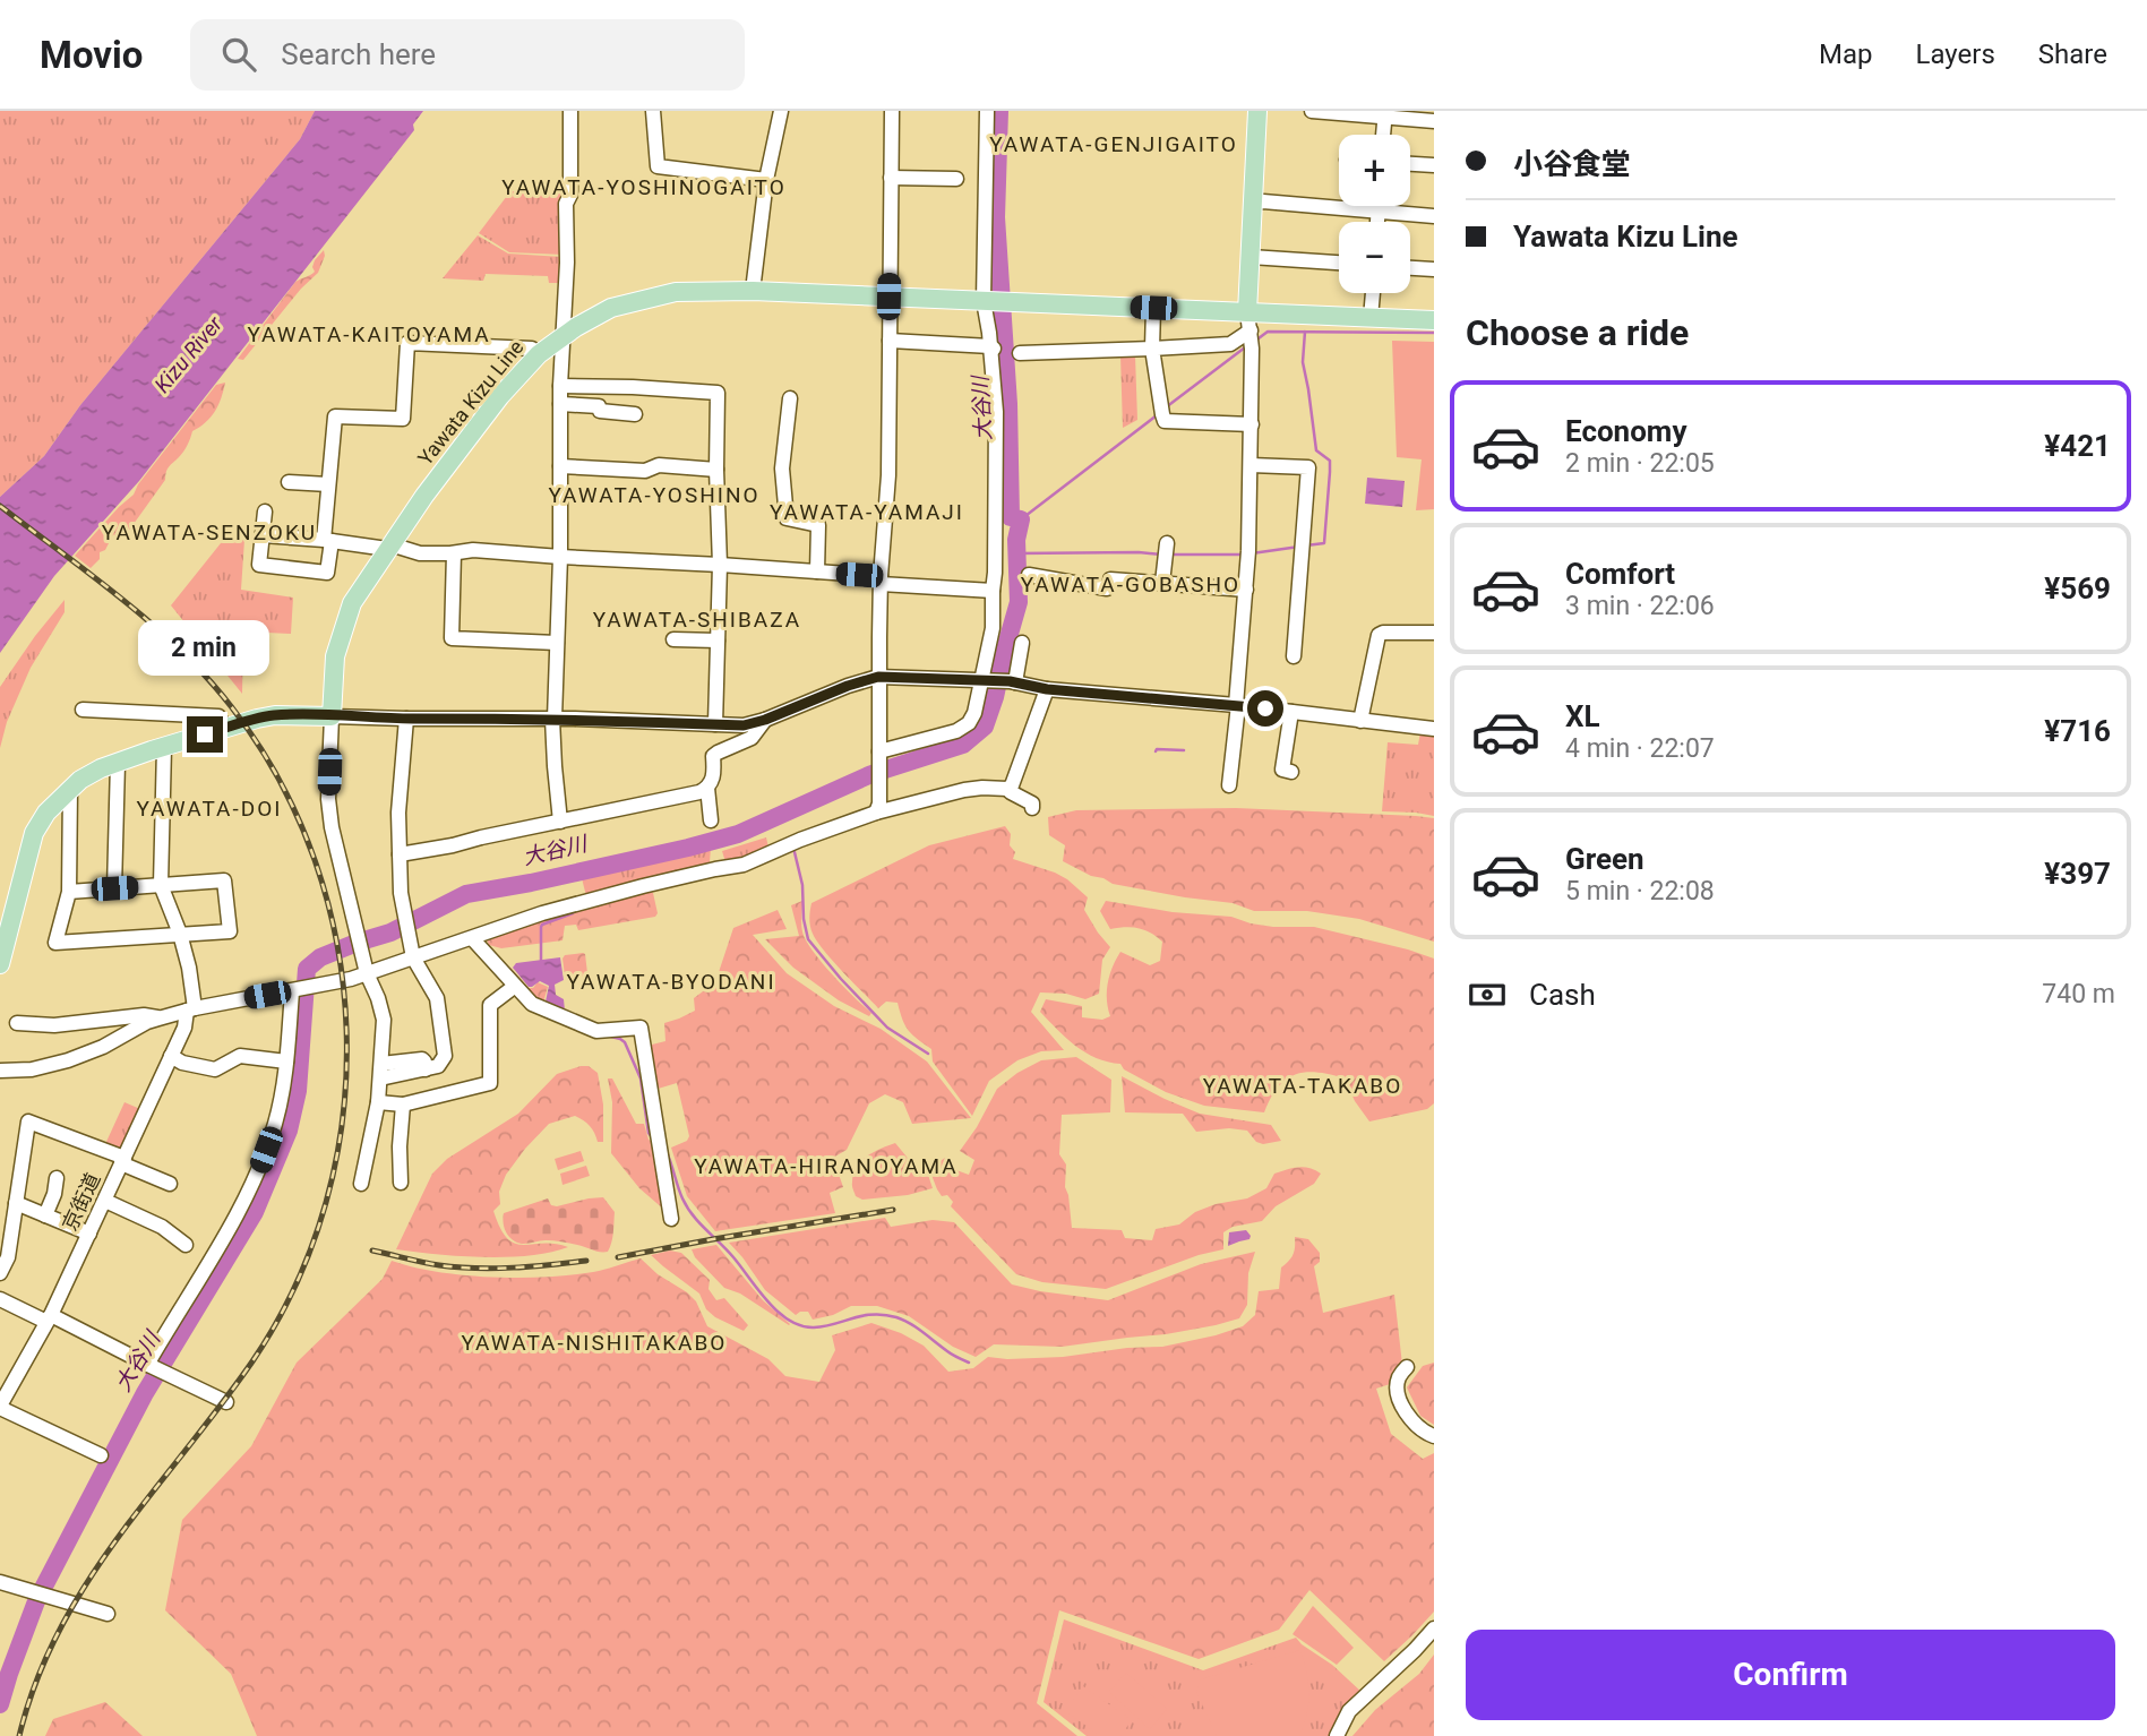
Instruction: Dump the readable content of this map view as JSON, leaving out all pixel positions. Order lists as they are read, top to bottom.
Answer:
{
  "streets": {
    "main road": ["Yawata Kizu Line"],
    "street": ["京街道"]
  },
  "districts": [
    "YAWATA-GENJIGAITO",
    "YAWATA-YOSHINOGAITO",
    "YAWATA-KAITOYAMA",
    "YAWATA-YOSHINO",
    "YAWATA-YAMAJI",
    "YAWATA-SENZOKU",
    "YAWATA-GOBASHO",
    "YAWATA-SHIBAZA",
    "YAWATA-DOI",
    "YAWATA-BYODANI",
    "YAWATA-TAKABO",
    "YAWATA-HIRANOYAMA",
    "YAWATA-NISHITAKABO"
  ],
  "water": ["Kizu River", "大谷川"],
  "page": {
    "header": "Movio",
    "search": "Search here",
    "nav": ["Map", "Layers", "Share"],
    "banner": ["小谷食堂", "Yawata Kizu Line"],
    "map_buttons": ["+", "−"],
    "heading": "Choose a ride",
    "list": [
      {
        "name": "Economy",
        "note": "2 min · 22:05",
        "value": "¥421"
      },
      {
        "name": "Comfort",
        "note": "3 min · 22:06",
        "value": "¥569"
      },
      {
        "name": "XL",
        "note": "4 min · 22:07",
        "value": "¥716"
      },
      {
        "name": "Green",
        "note": "5 min · 22:08",
        "value": "¥397"
      }
    ],
    "bubble": "2 min",
    "pay": ["Cash", "740 m"],
    "buttons": "Confirm"
  }
}
